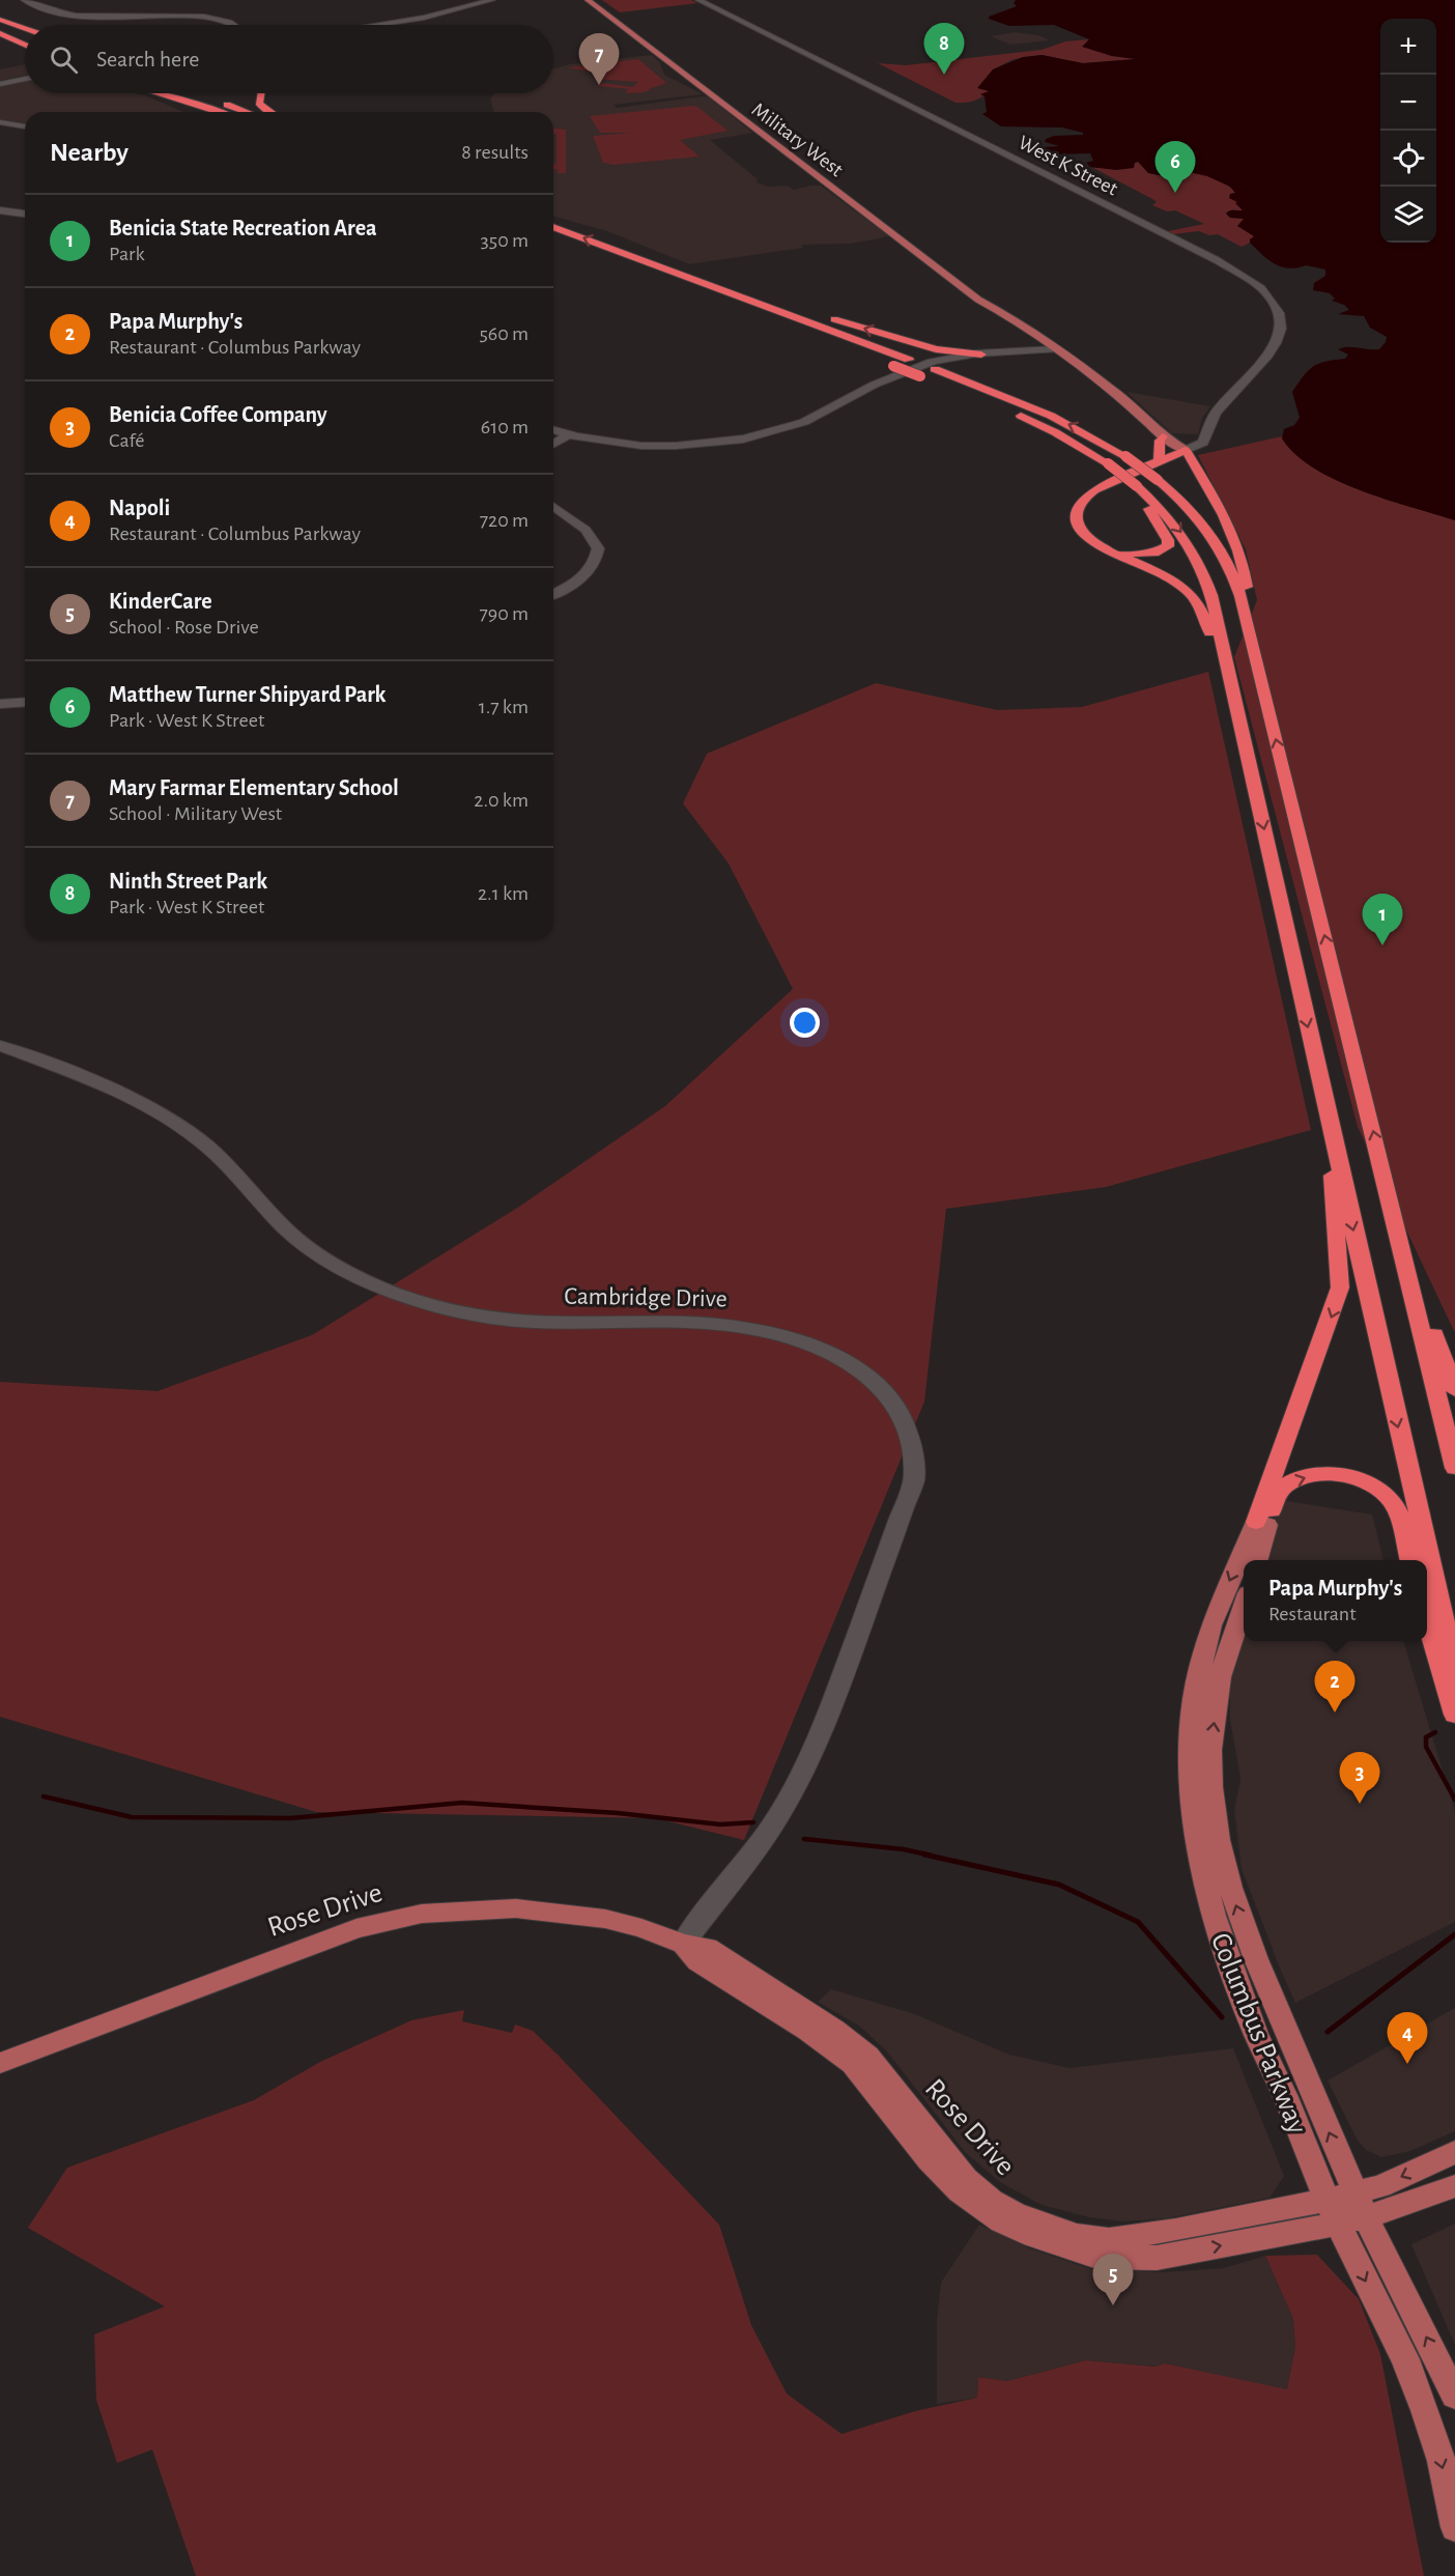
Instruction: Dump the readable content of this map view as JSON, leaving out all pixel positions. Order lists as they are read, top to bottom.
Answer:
{
  "streets": {
    "main road": ["Military West", "Rose Drive", "Columbus Parkway"],
    "street": ["West K Street", "Cambridge Drive"]
  },
  "crossings": [
    ["Military West", "West K Street"],
    ["Cambridge Drive", "Rose Drive"],
    ["Rose Drive", "Columbus Parkway"]
  ],
  "page": {
    "map_buttons": ["+", "−"],
    "pins": [
      "8",
      "7",
      "6",
      "1",
      "2",
      "3",
      "4",
      "5"
    ],
    "search": "Search here",
    "heading": ["Nearby", "8 results"],
    "list": [
      {
        "mark": "1",
        "name": "Benicia State Recreation Area",
        "note": "Park",
        "value": "350 m"
      },
      {
        "mark": "2",
        "name": "Papa Murphy's",
        "note": "Restaurant · Columbus Parkway",
        "value": "560 m"
      },
      {
        "mark": "3",
        "name": "Benicia Coffee Company",
        "note": "Café",
        "value": "610 m"
      },
      {
        "mark": "4",
        "name": "Napoli",
        "note": "Restaurant · Columbus Parkway",
        "value": "720 m"
      },
      {
        "mark": "5",
        "name": "KinderCare",
        "note": "School · Rose Drive",
        "value": "790 m"
      },
      {
        "mark": "6",
        "name": "Matthew Turner Shipyard Park",
        "note": "Park · West K Street",
        "value": "1.7 km"
      },
      {
        "mark": "7",
        "name": "Mary Farmar Elementary School",
        "note": "School · Military West",
        "value": "2.0 km"
      },
      {
        "mark": "8",
        "name": "Ninth Street Park",
        "note": "Park · West K Street",
        "value": "2.1 km"
      }
    ],
    "popup": ["Papa Murphy's", "Restaurant"]
  }
}
